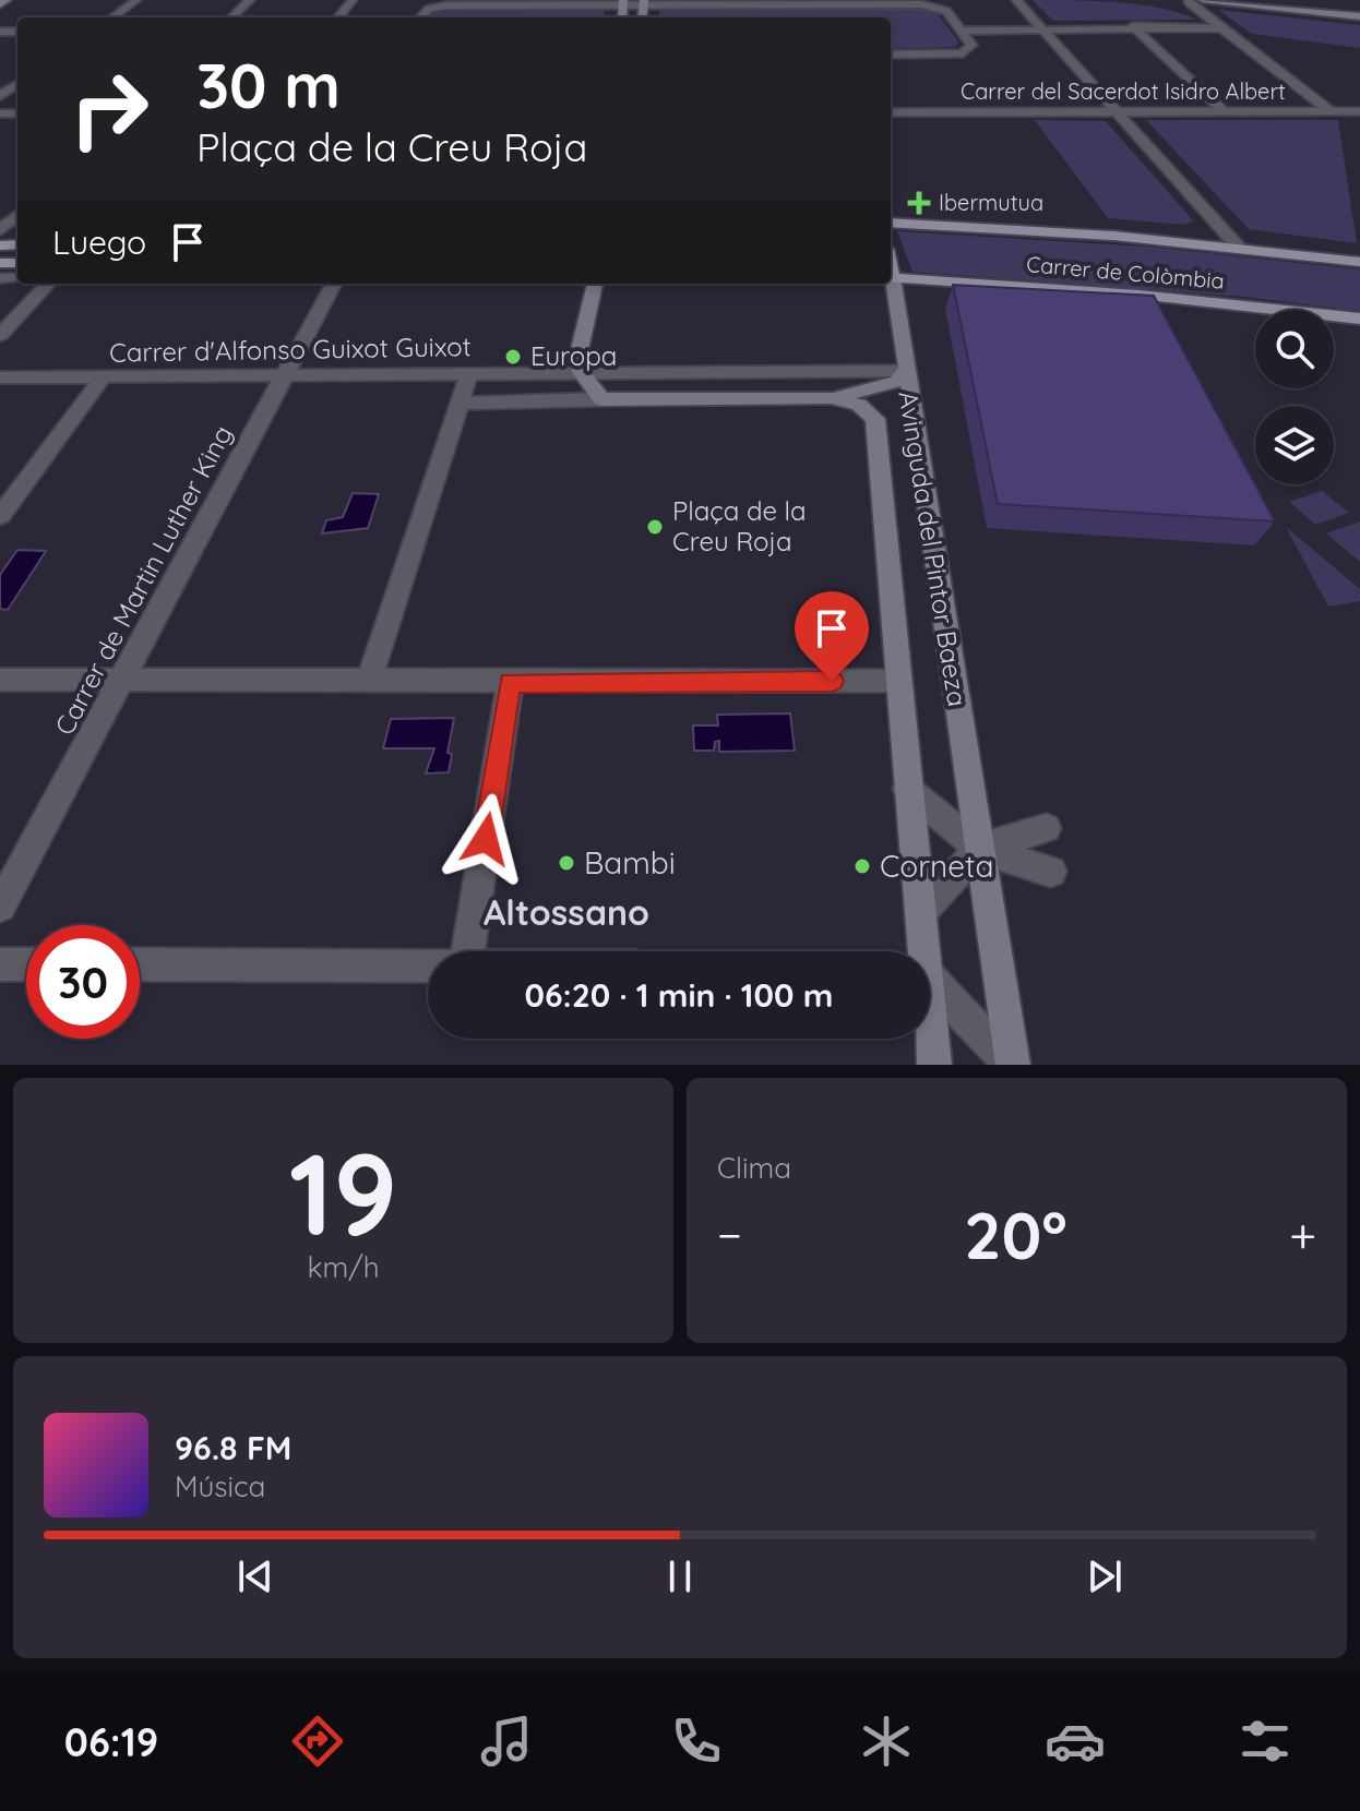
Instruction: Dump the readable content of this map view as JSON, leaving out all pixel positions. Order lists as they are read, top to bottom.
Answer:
{
  "streets": {
    "main road": ["Carrer de Colòmbia"],
    "street": [
      "Carrer del Sacerdot Isidro Albert",
      "Carrer d'Alfonso Guixot Guixot",
      "Avinguda del Pintor Baeza",
      "Carrer de Martin Luther King"
    ]
  },
  "crossings": [
    ["Carrer d'Alfonso Guixot Guixot", "Avinguda del Pintor Baeza"],
    ["Carrer d'Alfonso Guixot Guixot", "Carrer de Martin Luther King"]
  ],
  "districts": ["Altossano"],
  "places": {
    "health": ["Ibermutua"],
    "other": [
      "Europa",
      "Plaça de la Creu Roja",
      "Bambi",
      "Corneta"
    ]
  },
  "page": {
    "turn": ["30 m", "Plaça de la Creu Roja"],
    "then": "Luego",
    "limit": "30",
    "trip": "06:20 · 1 min · 100 m",
    "tile": [
      ["19", "km/h"],
      "Clima"
    ],
    "heat": ["−", "20°", "+"],
    "song": ["96.8 FM", "Música"],
    "tabs": "06:19"
  }
}
